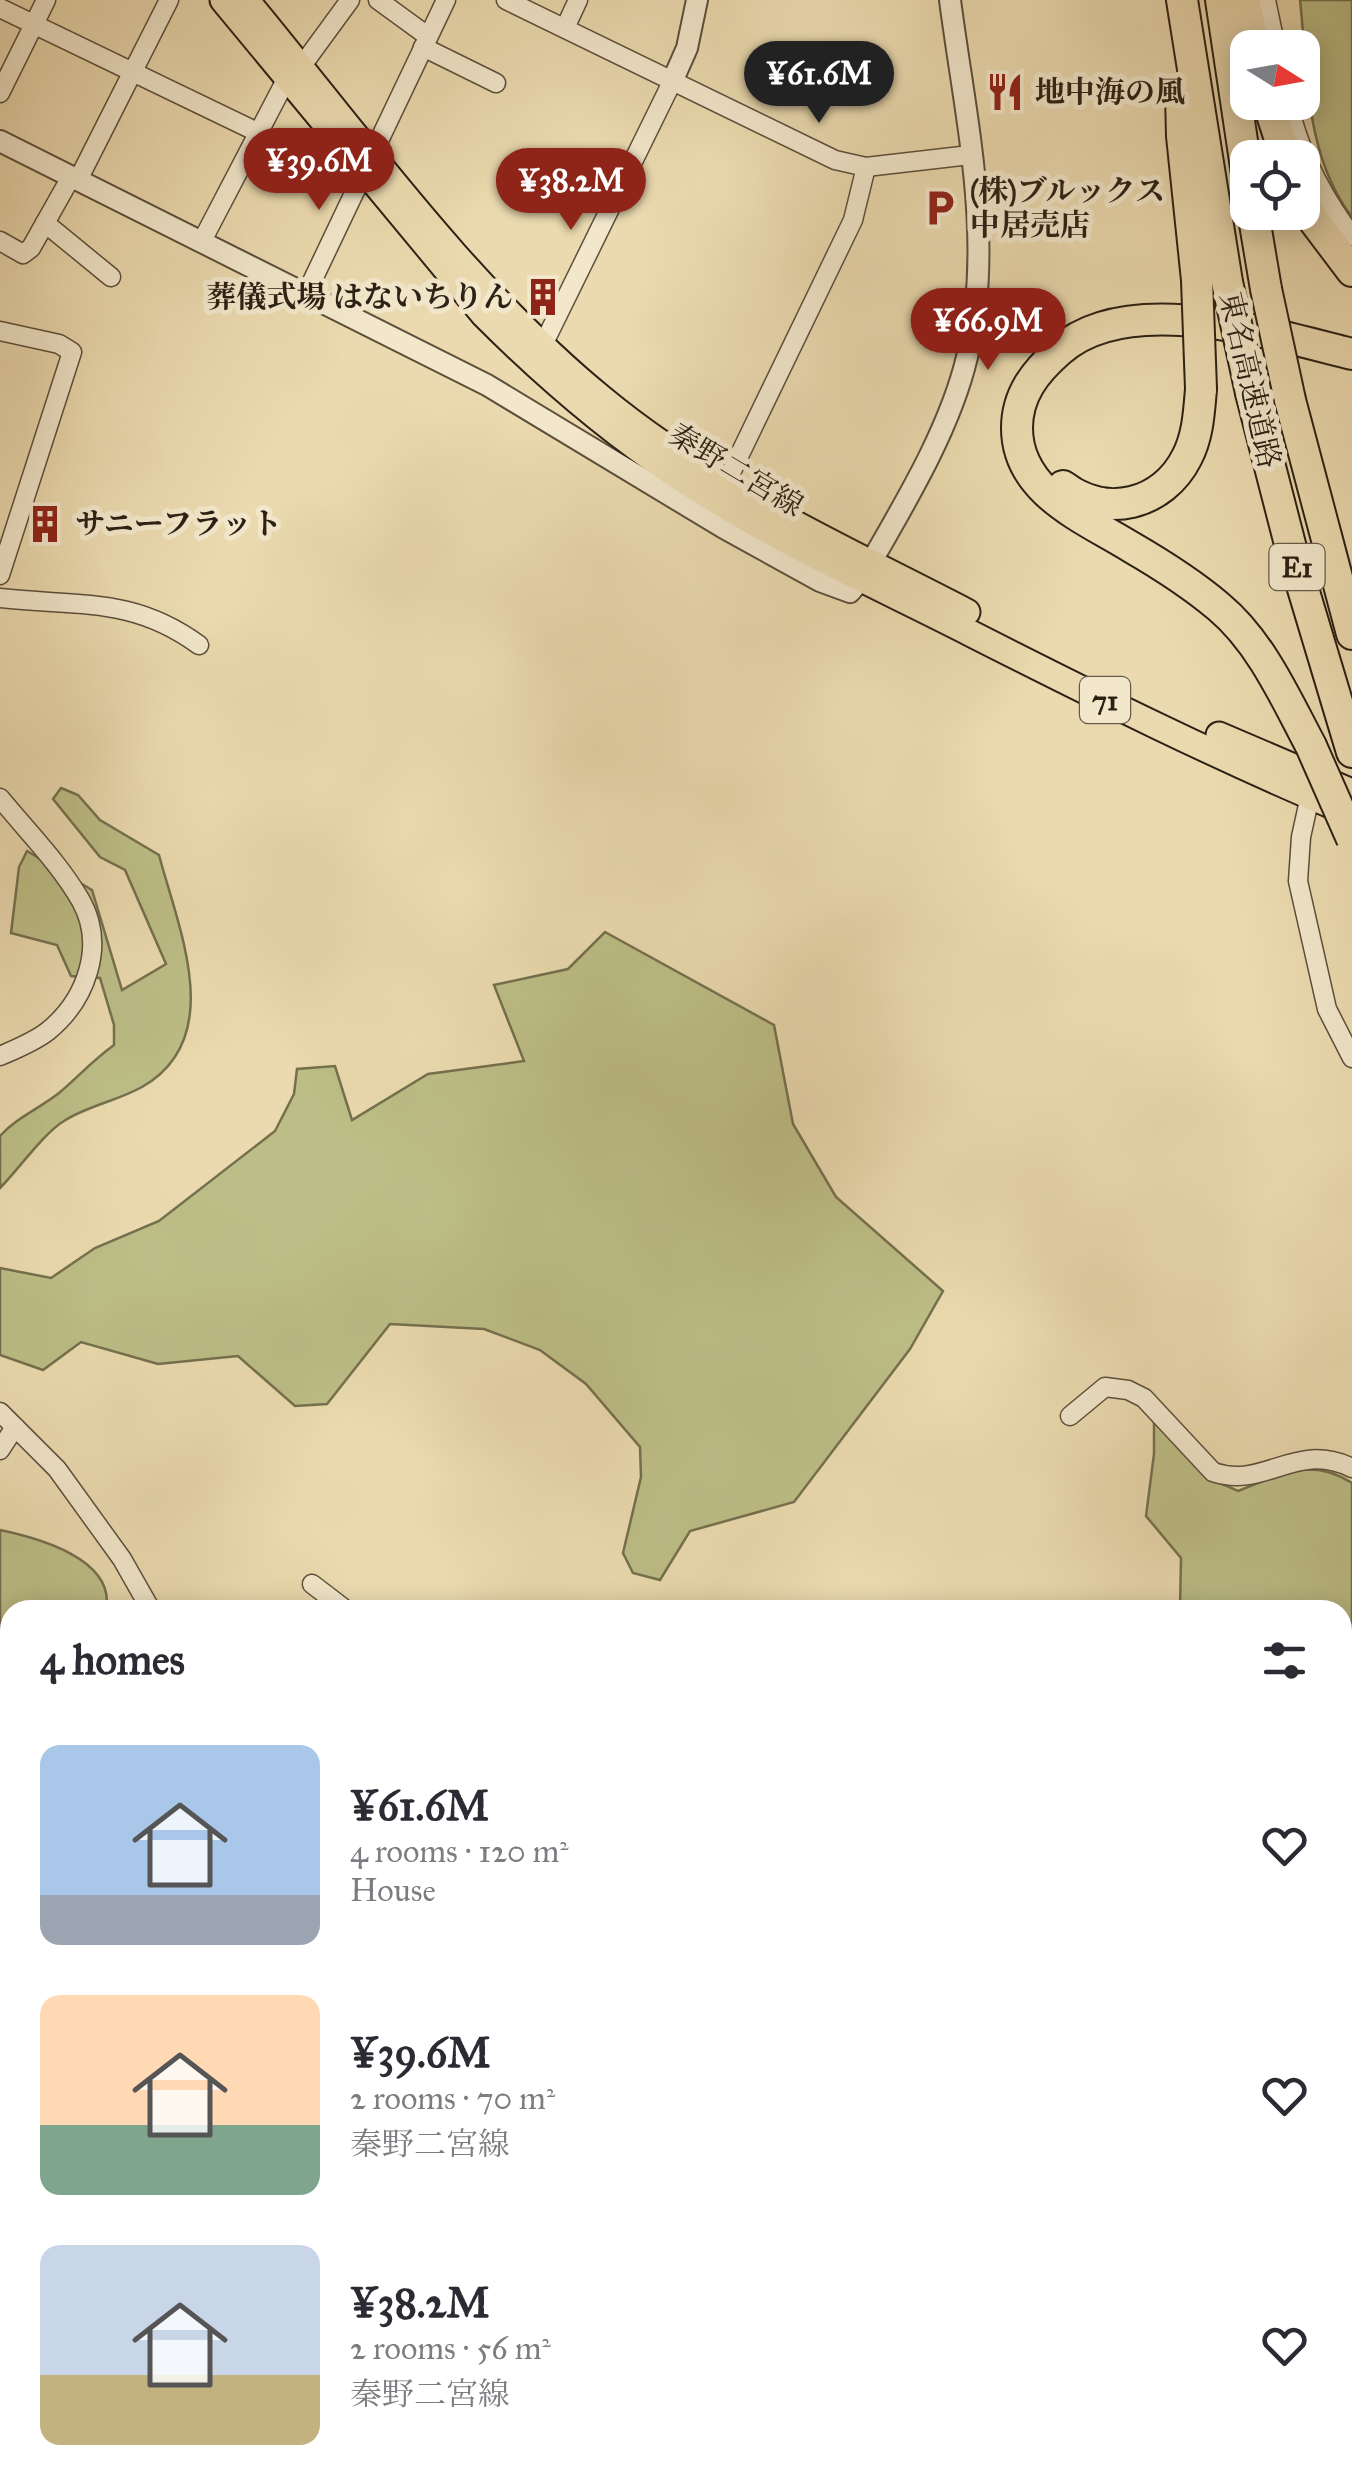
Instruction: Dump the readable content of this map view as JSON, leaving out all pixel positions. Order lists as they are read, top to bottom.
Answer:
{
  "streets": {
    "highway": ["東名高速道路", "E1"],
    "main road": ["秦野二宮線", "71"]
  },
  "places": {
    "restaurant": ["地中海の風"],
    "parking": ["(株)ブルックス 中居売店"],
    "building": ["葬儀式場 はないちりん", "サニーフラット"]
  },
  "north": "right",
  "page": {
    "price": [
      "¥61.6M",
      "¥39.6M",
      "¥38.2M",
      "¥66.9M"
    ],
    "heading": "4 homes",
    "list": [
      {
        "name": "¥61.6M",
        "note": "4 rooms · 120 m² · House"
      },
      {
        "name": "¥39.6M",
        "note": "2 rooms · 70 m² · 秦野二宮線"
      },
      {
        "name": "¥38.2M",
        "note": "2 rooms · 56 m² · 秦野二宮線"
      }
    ]
  }
}
